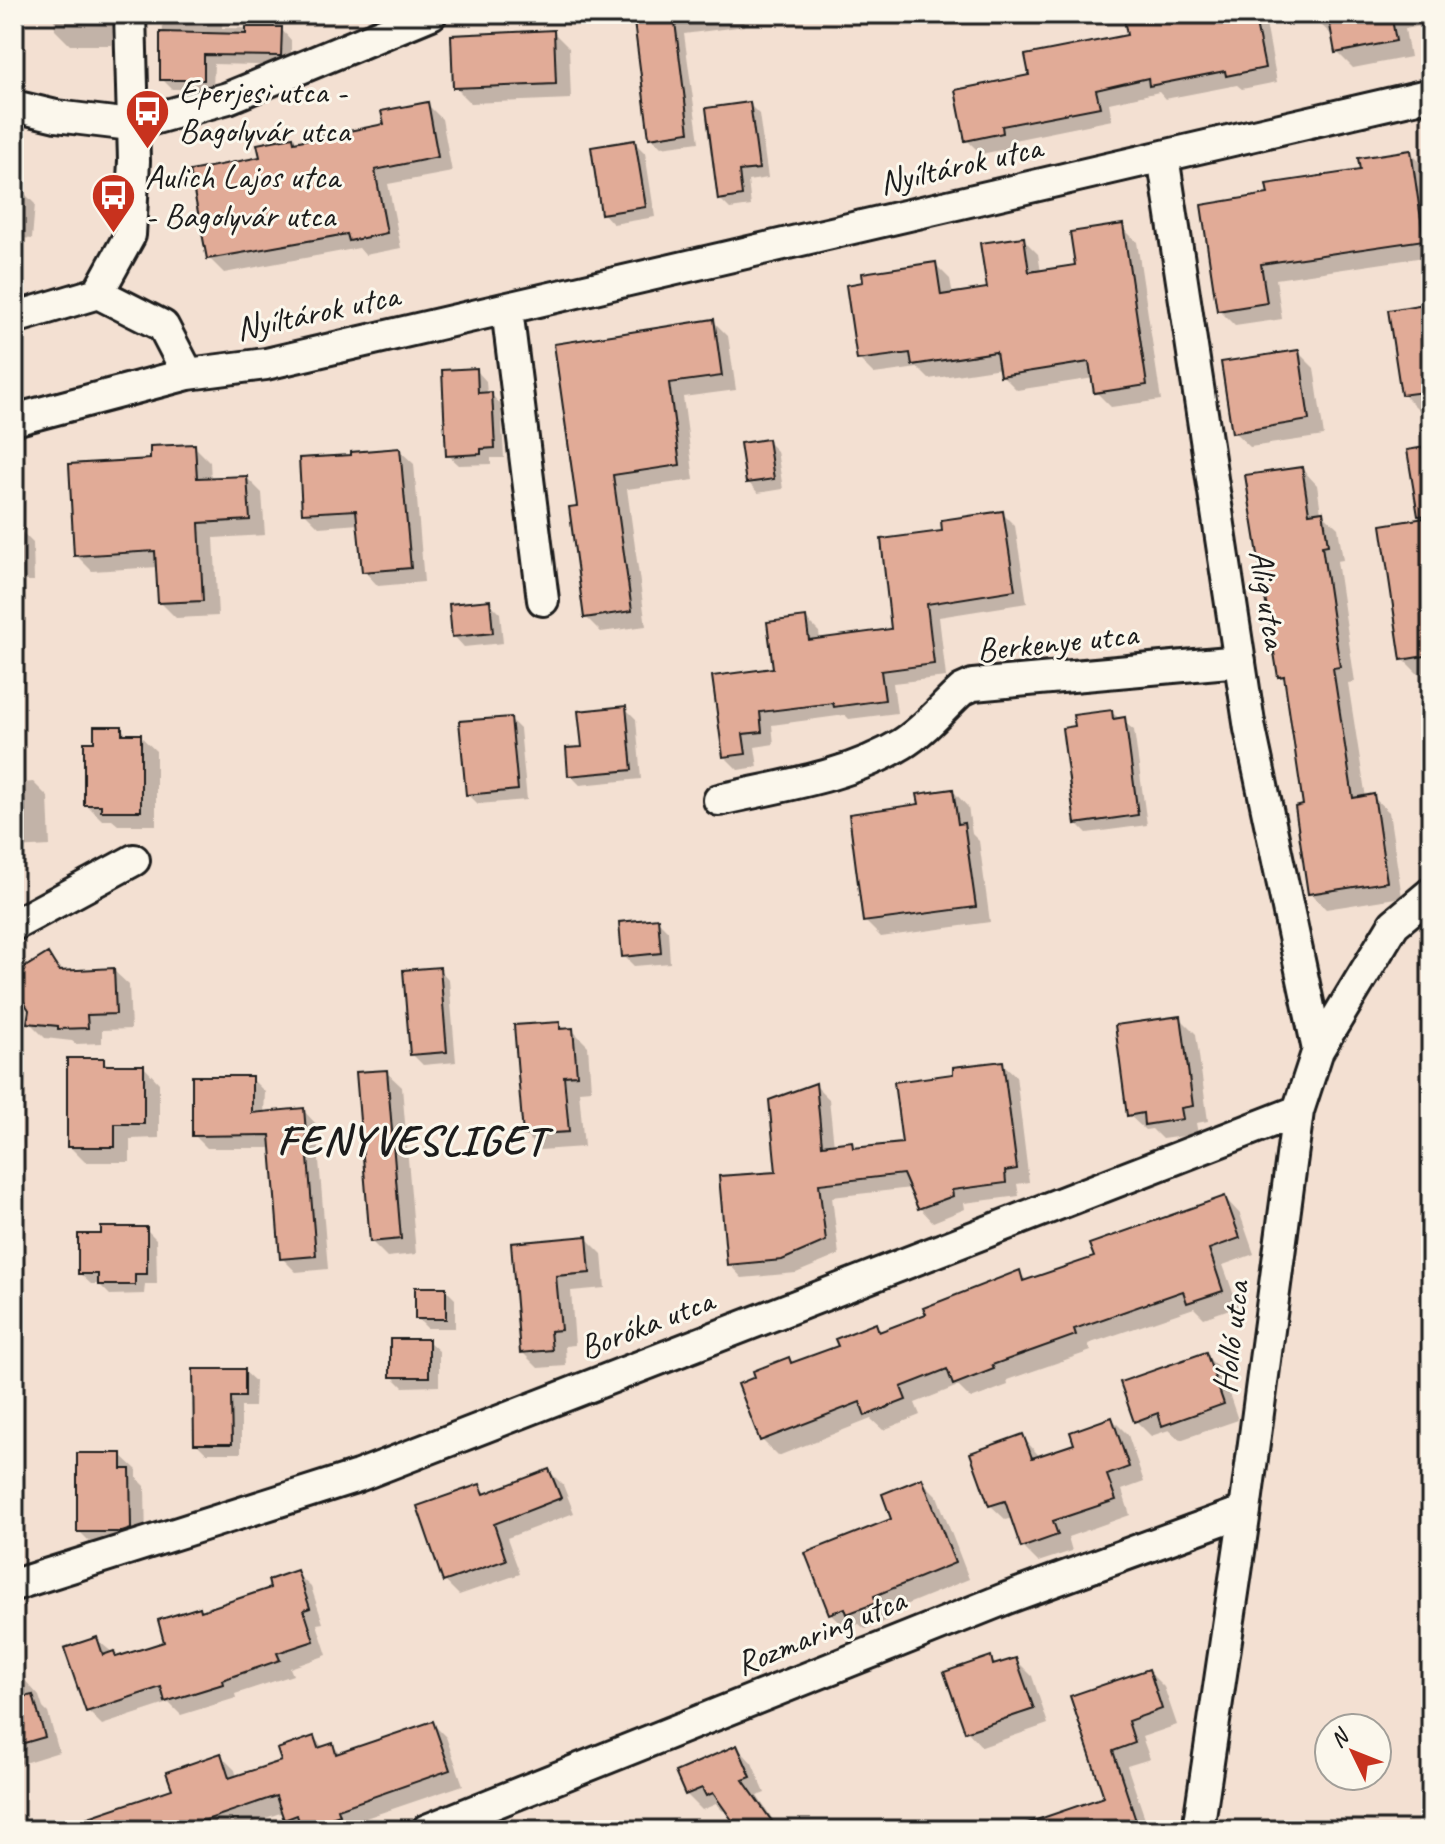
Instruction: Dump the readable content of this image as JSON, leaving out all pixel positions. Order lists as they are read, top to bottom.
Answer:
{
  "streets": {
    "street": [
      "Nyíltárok utca",
      "Alig utca",
      "Berkenye utca",
      "Boróka utca",
      "Holló utca",
      "Rozmaring utca"
    ]
  },
  "crossings": [
    ["Nyíltárok utca", "Alig utca"],
    ["Alig utca", "Berkenye utca"],
    ["Alig utca", "Holló utca"],
    ["Boróka utca", "Holló utca"],
    ["Holló utca", "Rozmaring utca"]
  ],
  "districts": ["FENYVESLIGET"],
  "places": {
    "bus stop": ["Eperjesi utca - Bagolyvár utca", "Aulich Lajos utca - Bagolyvár utca"]
  },
  "north": "top left"
}
